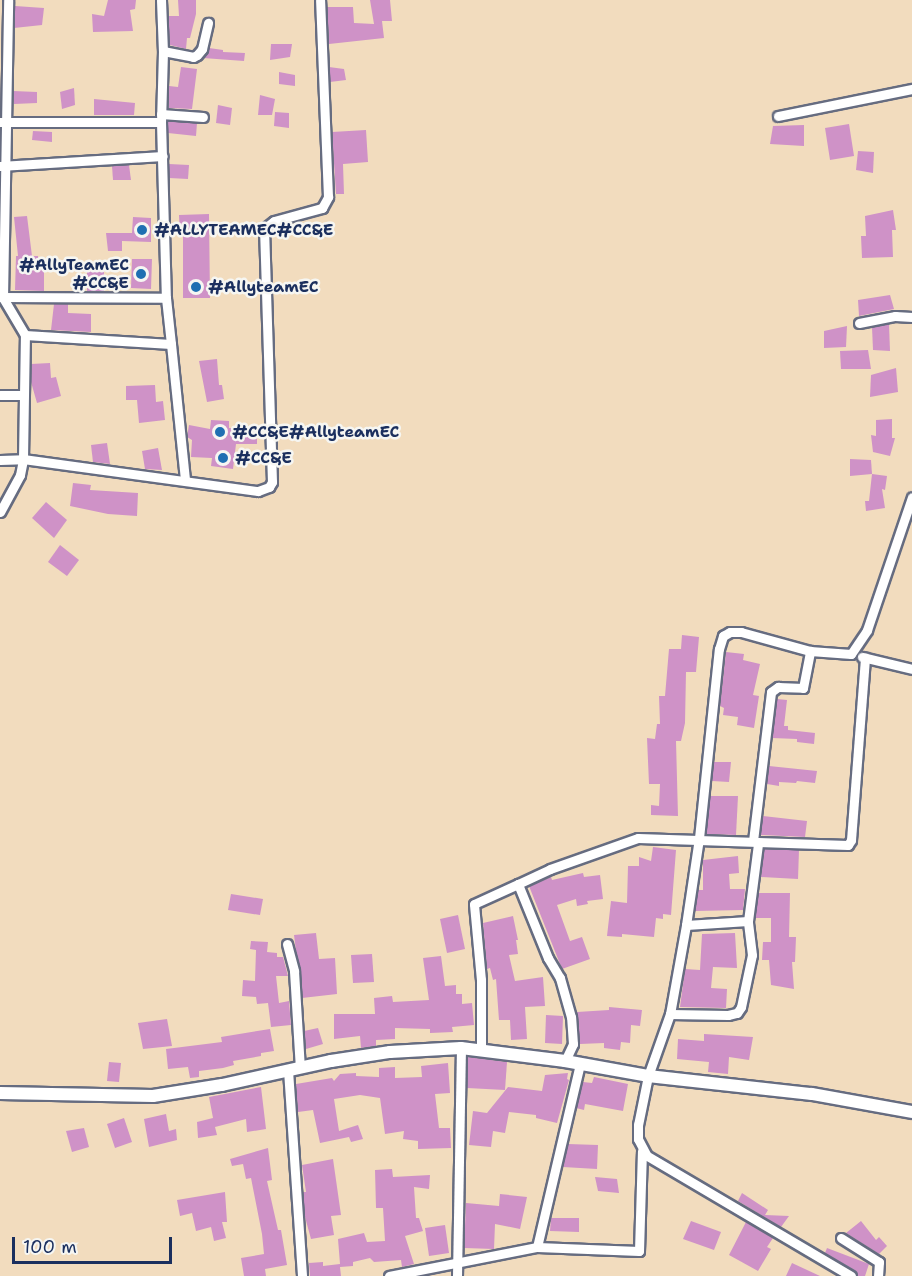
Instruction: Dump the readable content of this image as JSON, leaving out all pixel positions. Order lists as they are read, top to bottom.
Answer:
{
  "places": [
    "#ALLYTEAMEC#CC&E",
    "#AllyTeamEC #CC&E",
    "#AllyteamEC",
    "#CC&E#AllyteamEC",
    "#CC&E"
  ],
  "scale_bar": "100 m"
}
